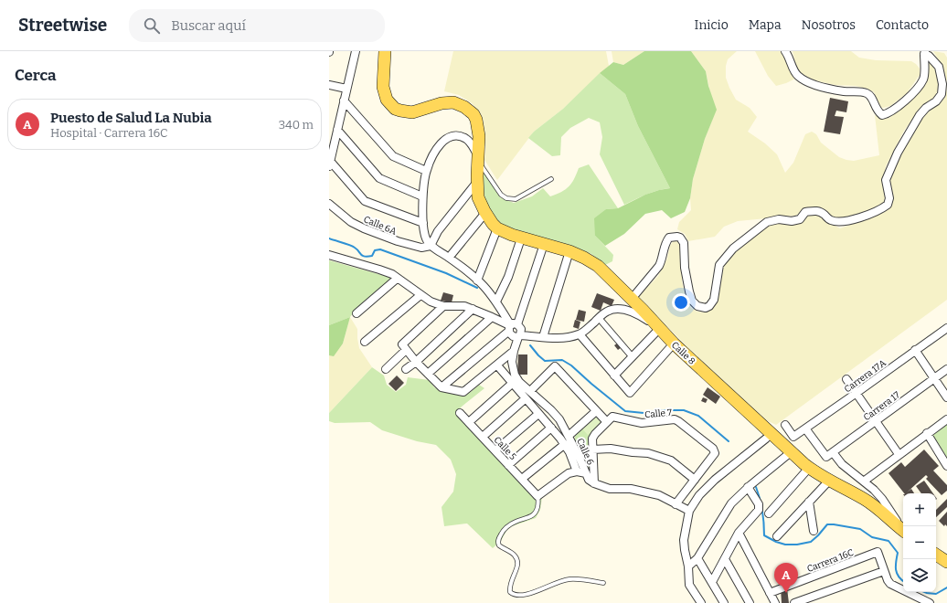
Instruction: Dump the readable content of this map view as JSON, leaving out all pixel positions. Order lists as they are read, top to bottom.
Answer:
{
  "streets": {
    "main road": ["Calle 8"],
    "street": [
      "Calle 6A",
      "Carrera 17A",
      "Carrera 17",
      "Calle 7",
      "Calle 5",
      "Calle 6",
      "Carrera 16C"
    ]
  },
  "page": {
    "header": "Streetwise",
    "search": "Buscar aquí",
    "nav": [
      "Inicio",
      "Mapa",
      "Nosotros",
      "Contacto"
    ],
    "heading": "Cerca",
    "list": [
      {
        "mark": "A",
        "name": "Puesto de Salud La Nubia",
        "note": "Hospital · Carrera 16C",
        "value": "340 m"
      }
    ],
    "map_buttons": ["+", "−"],
    "pins": "A"
  }
}
